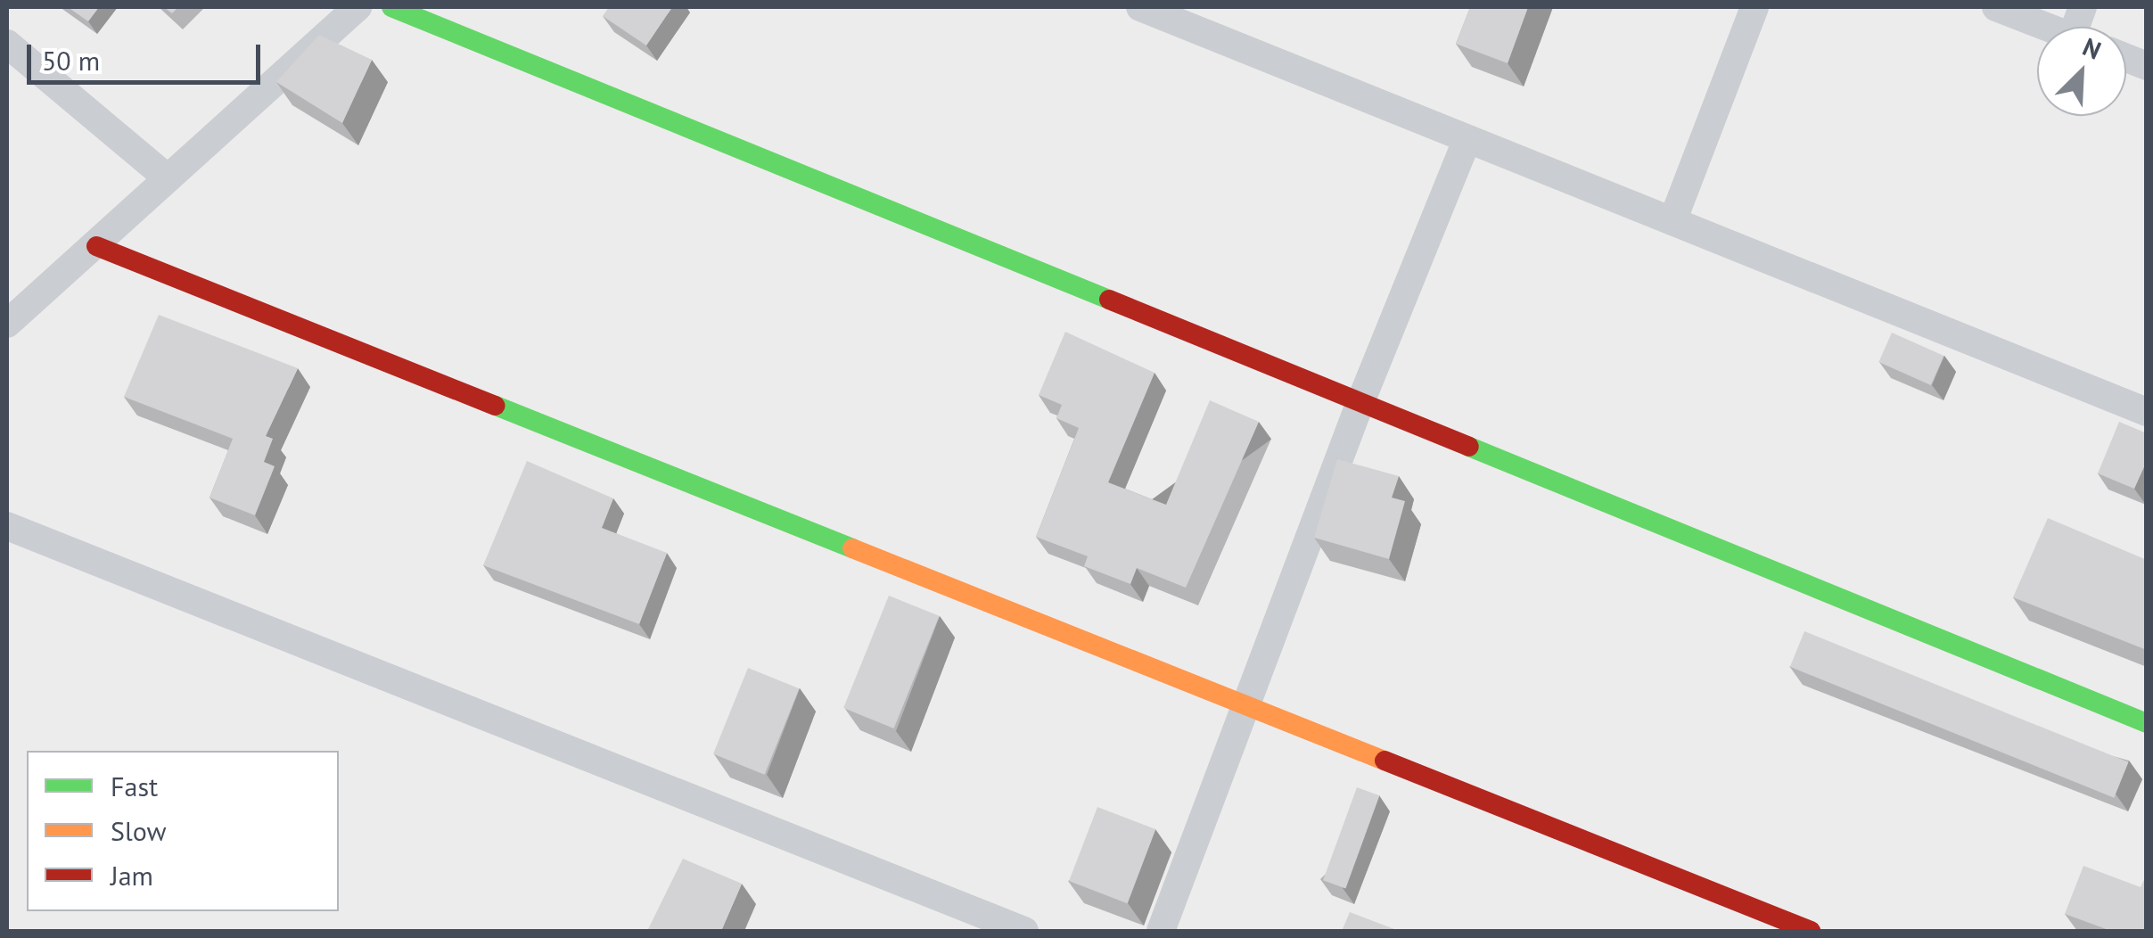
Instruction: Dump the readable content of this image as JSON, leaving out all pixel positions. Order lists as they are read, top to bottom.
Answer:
{
  "legend": ["Fast", "Slow", "Jam"],
  "scale_bar": "50 m",
  "north": "top right"
}
